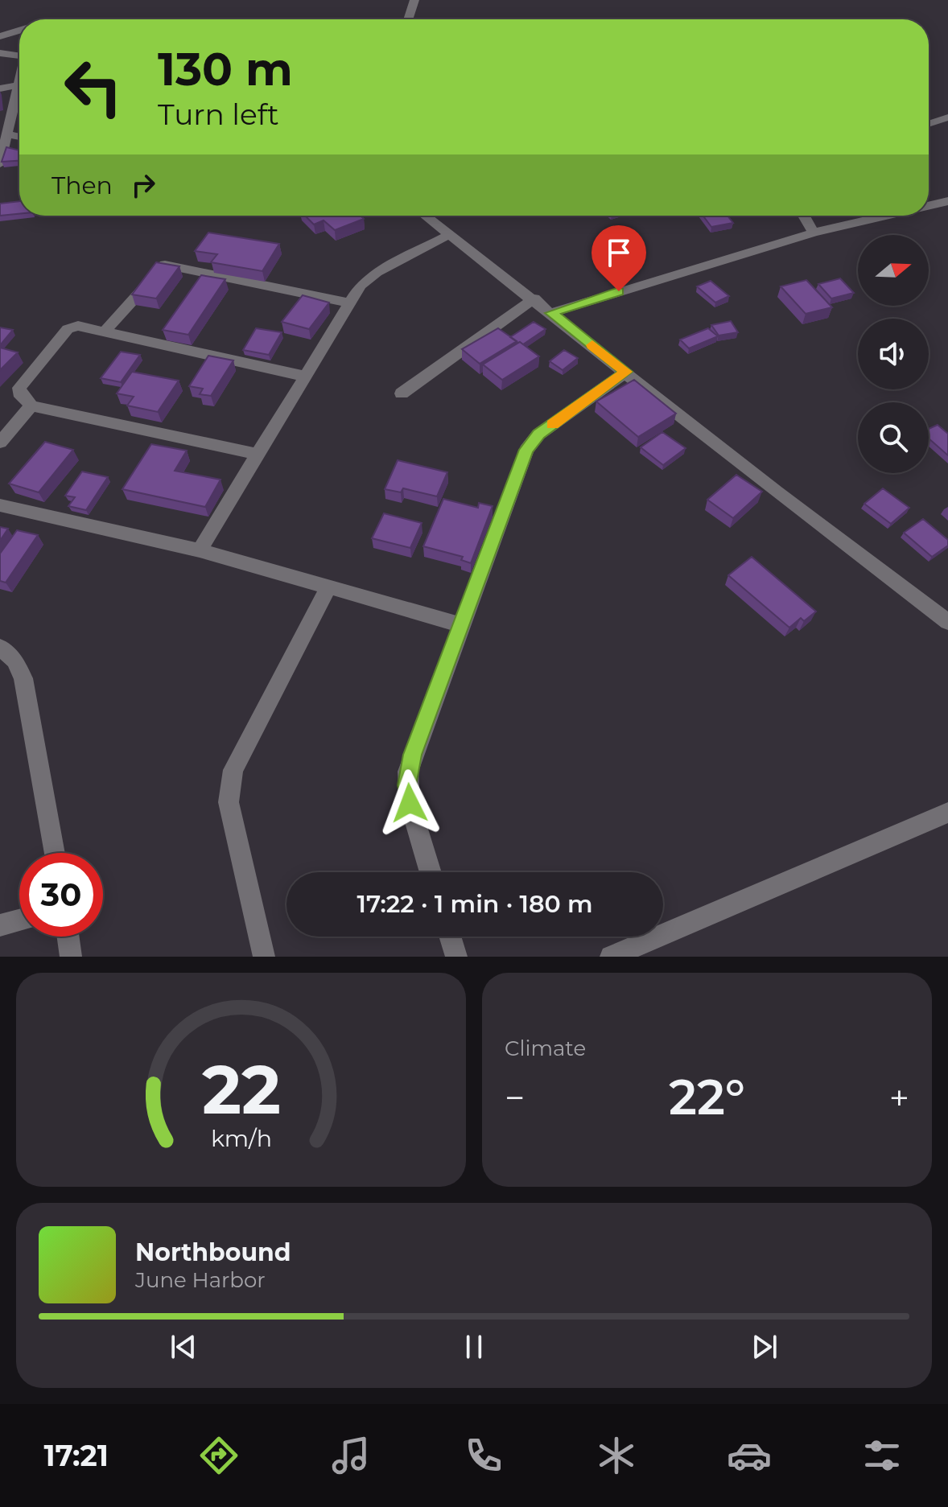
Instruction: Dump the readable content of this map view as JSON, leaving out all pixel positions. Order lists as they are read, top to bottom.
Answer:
{
  "north": "right",
  "page": {
    "turn": ["130 m", "Turn left"],
    "then": "Then",
    "limit": "30",
    "trip": "17:22 · 1 min · 180 m",
    "tile": "Climate",
    "heat": ["−", "22°", "+"],
    "song": ["Northbound", "June Harbor"],
    "tabs": "17:21",
    "gauge": ["22", "km/h"]
  }
}
